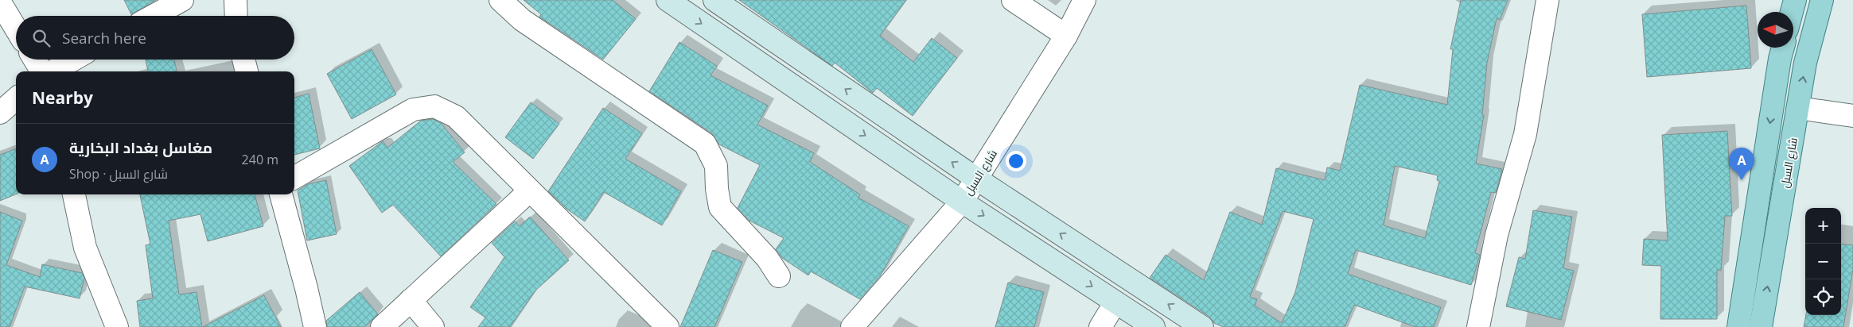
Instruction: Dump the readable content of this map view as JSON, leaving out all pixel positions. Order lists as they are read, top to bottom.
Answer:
{
  "streets": {
    "main road": ["شارع السبل"]
  },
  "one_way": ["شارع السبل"],
  "north": "left",
  "page": {
    "search": "Search here",
    "heading": "Nearby",
    "list": [
      {
        "mark": "A",
        "name": "مغاسل بغداد البخارية",
        "note": "Shop · شارع السبل",
        "value": "240 m"
      }
    ],
    "pins": "A",
    "map_buttons": ["+", "−"]
  }
}
